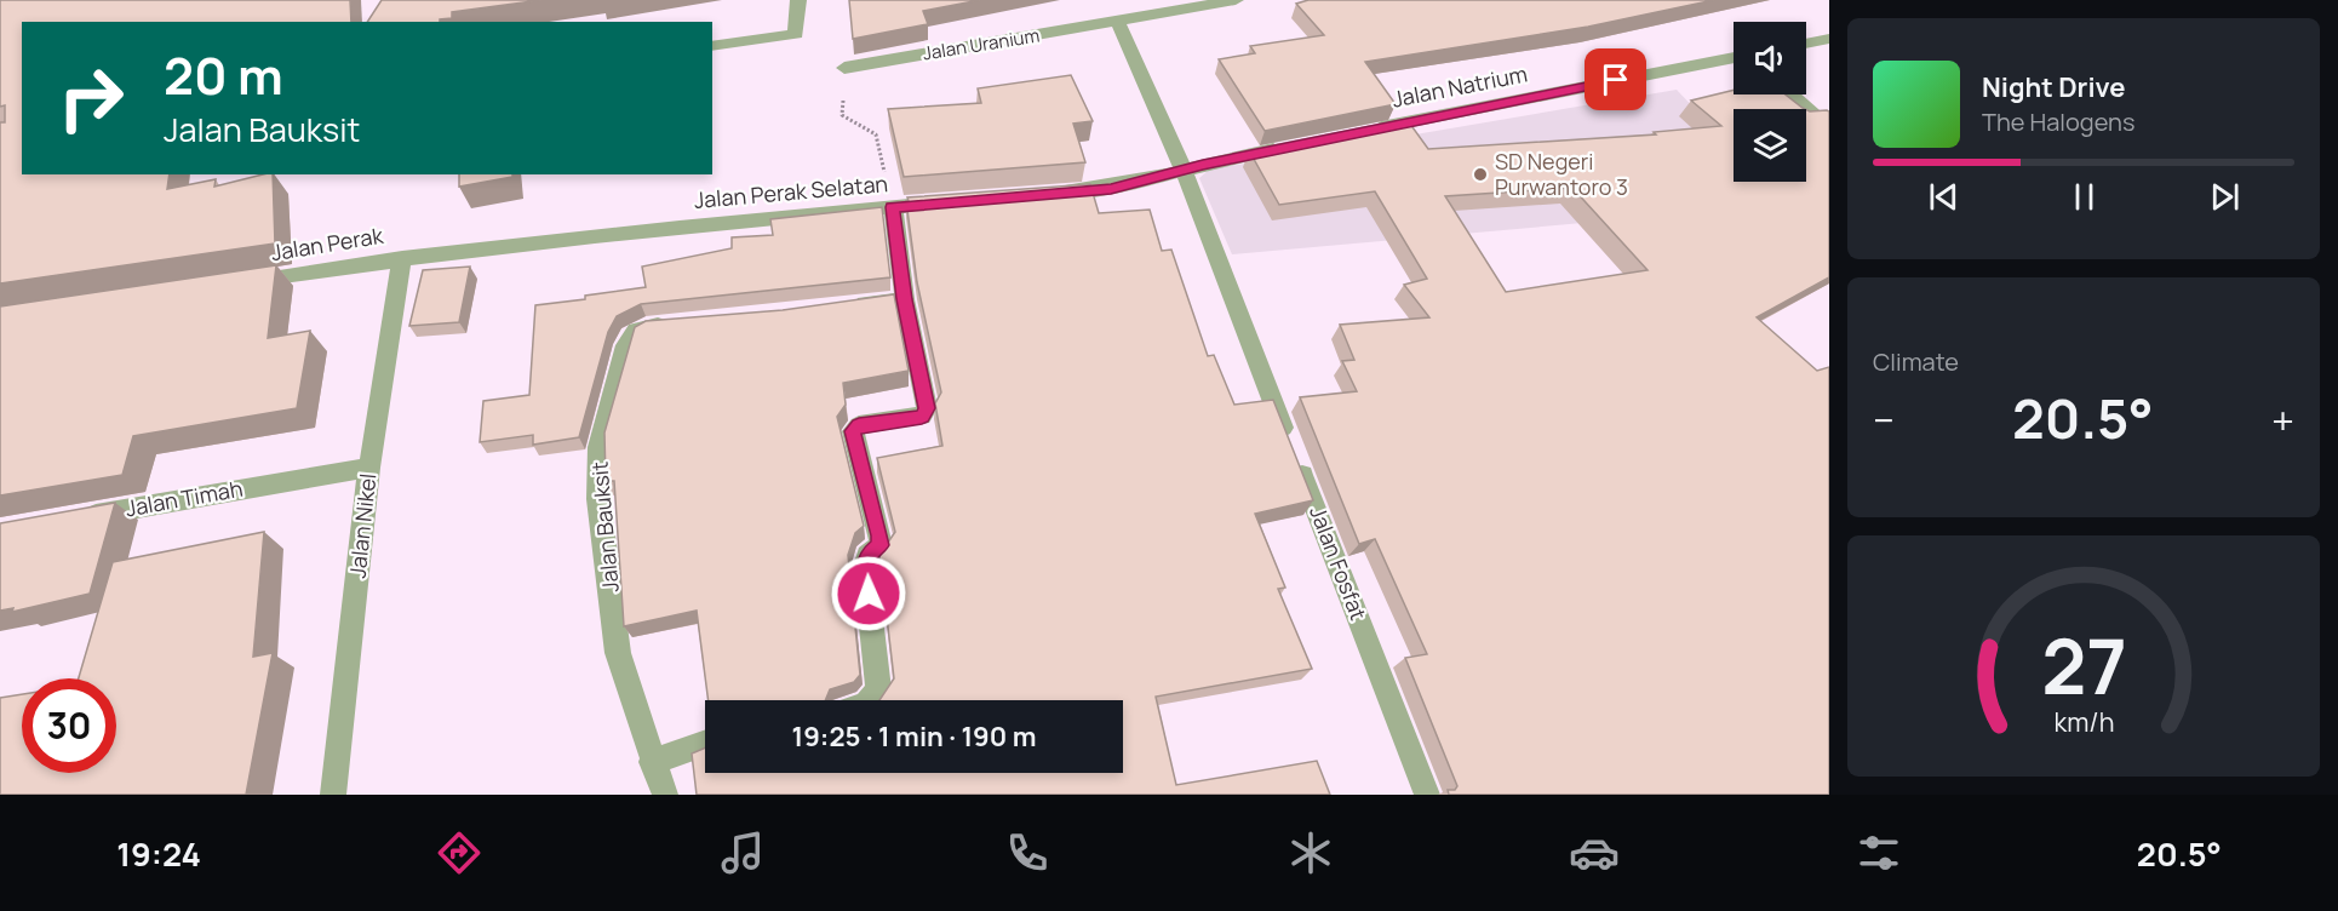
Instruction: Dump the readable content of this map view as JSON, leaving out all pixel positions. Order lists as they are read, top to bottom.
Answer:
{
  "streets": {
    "street": [
      "Jalan Uranium",
      "Jalan Natrium",
      "Jalan Perak Selatan",
      "Jalan Perak",
      "Jalan Timah",
      "Jalan Nikel",
      "Jalan Bauksit",
      "Jalan Fosfat"
    ]
  },
  "crossings": [
    ["Jalan Perak Selatan", "Jalan Perak"],
    ["Jalan Perak Selatan", "Jalan Nikel"],
    ["Jalan Perak", "Jalan Nikel"],
    ["Jalan Timah", "Jalan Nikel"]
  ],
  "places": ["SD Negeri Purwantoro 3"],
  "page": {
    "turn": ["20 m", "Jalan Bauksit"],
    "song": ["Night Drive", "The Halogens"],
    "tile": "Climate",
    "heat": ["−", "20.5°", "+"],
    "limit": "30",
    "trip": "19:25 · 1 min · 190 m",
    "tabs": ["19:24", "20.5°"],
    "gauge": ["27", "km/h"]
  }
}
